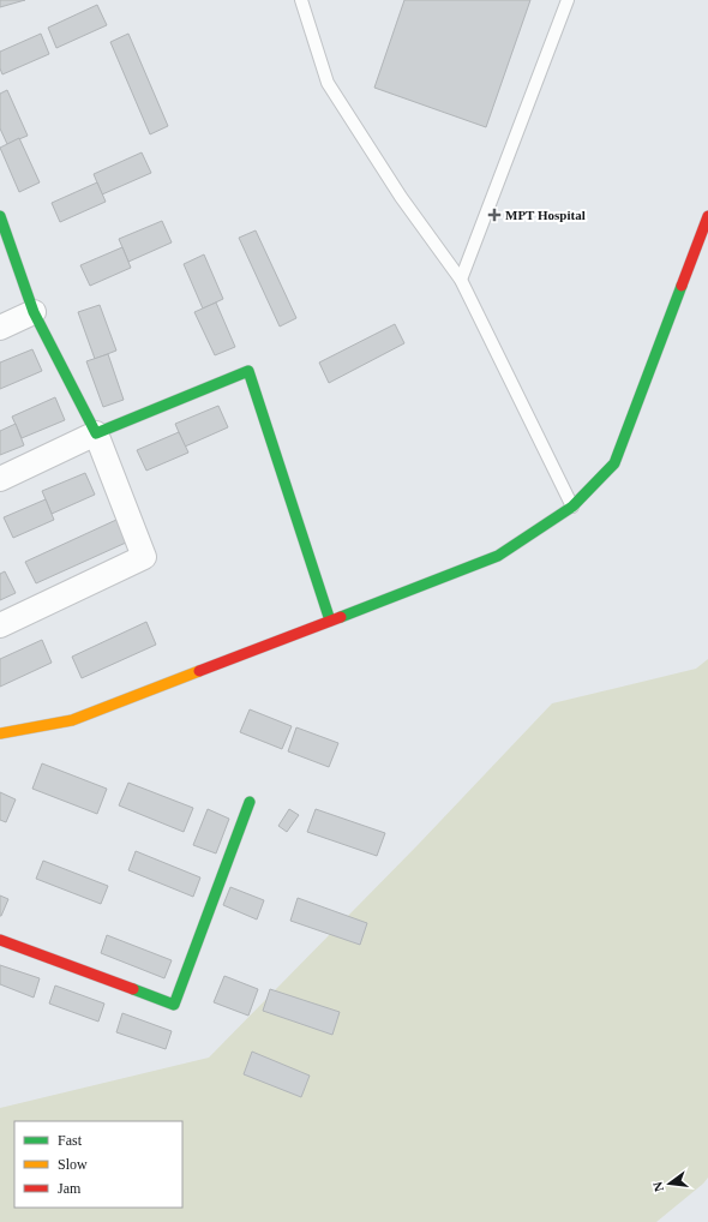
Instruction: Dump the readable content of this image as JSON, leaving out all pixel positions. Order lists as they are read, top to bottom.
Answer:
{
  "places": {
    "health": ["MPT Hospital"]
  },
  "legend": ["Fast", "Slow", "Jam"],
  "north": "left"
}
